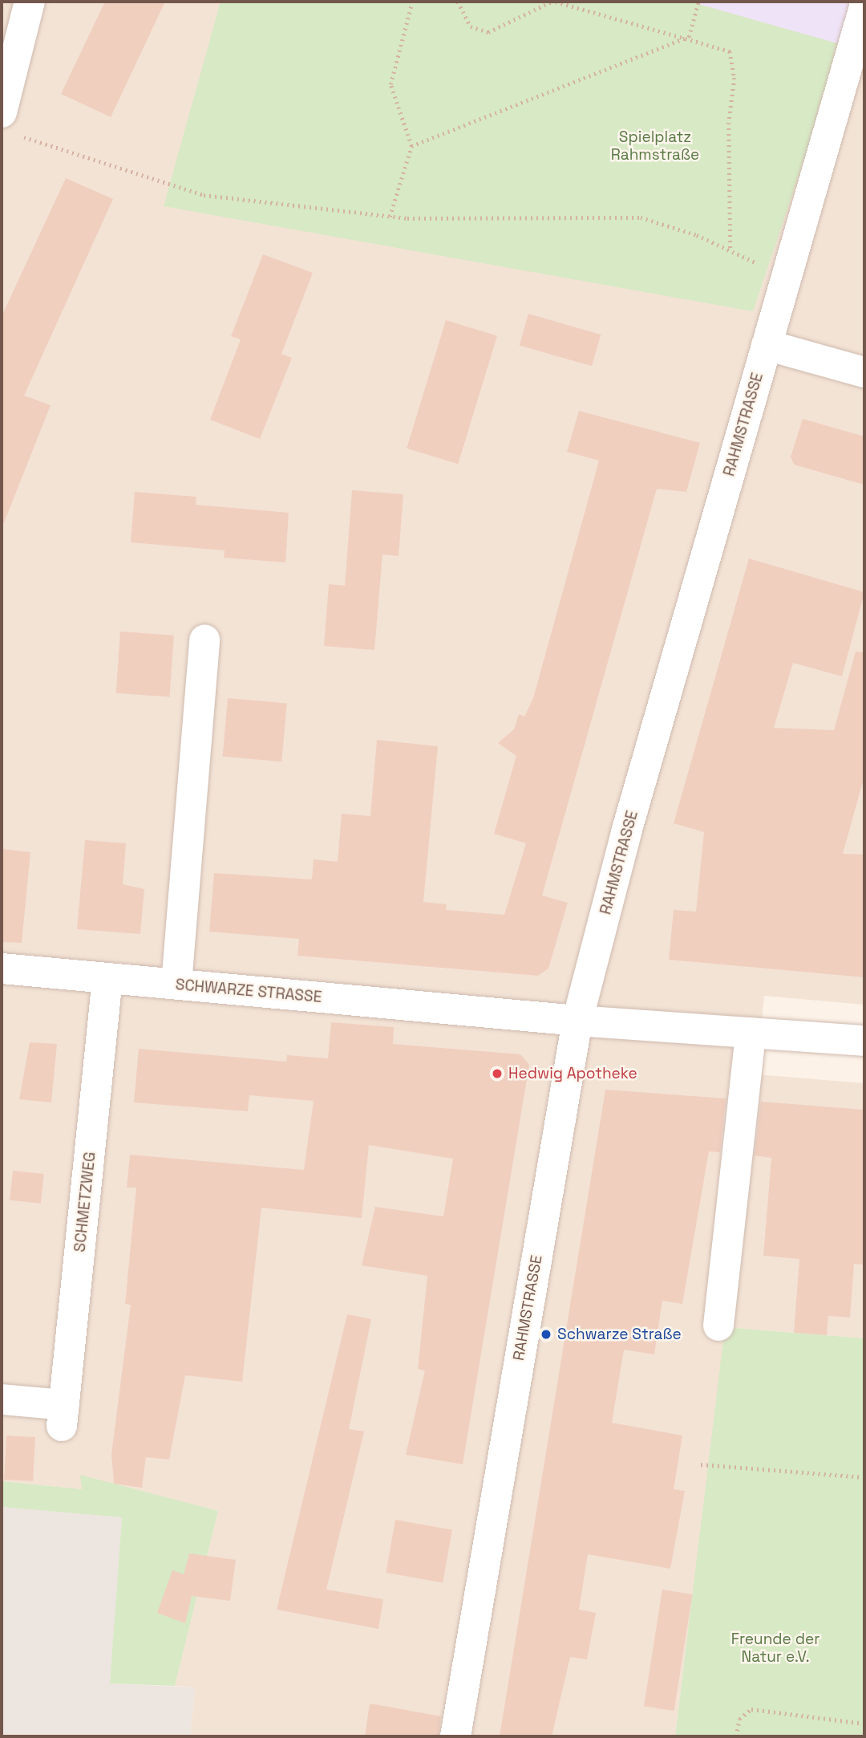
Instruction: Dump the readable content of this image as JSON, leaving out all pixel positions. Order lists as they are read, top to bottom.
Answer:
{
  "streets": {
    "street": ["RAHMSTRASSE", "SCHWARZE STRASSE", "SCHMETZWEG"]
  },
  "crossings": [
    ["RAHMSTRASSE", "SCHWARZE STRASSE"],
    ["SCHWARZE STRASSE", "SCHMETZWEG"]
  ],
  "parks": ["Spielplatz Rahmstraße", "Freunde der Natur e.V."],
  "places": ["Hedwig Apotheke", "Schwarze Straße"]
}
